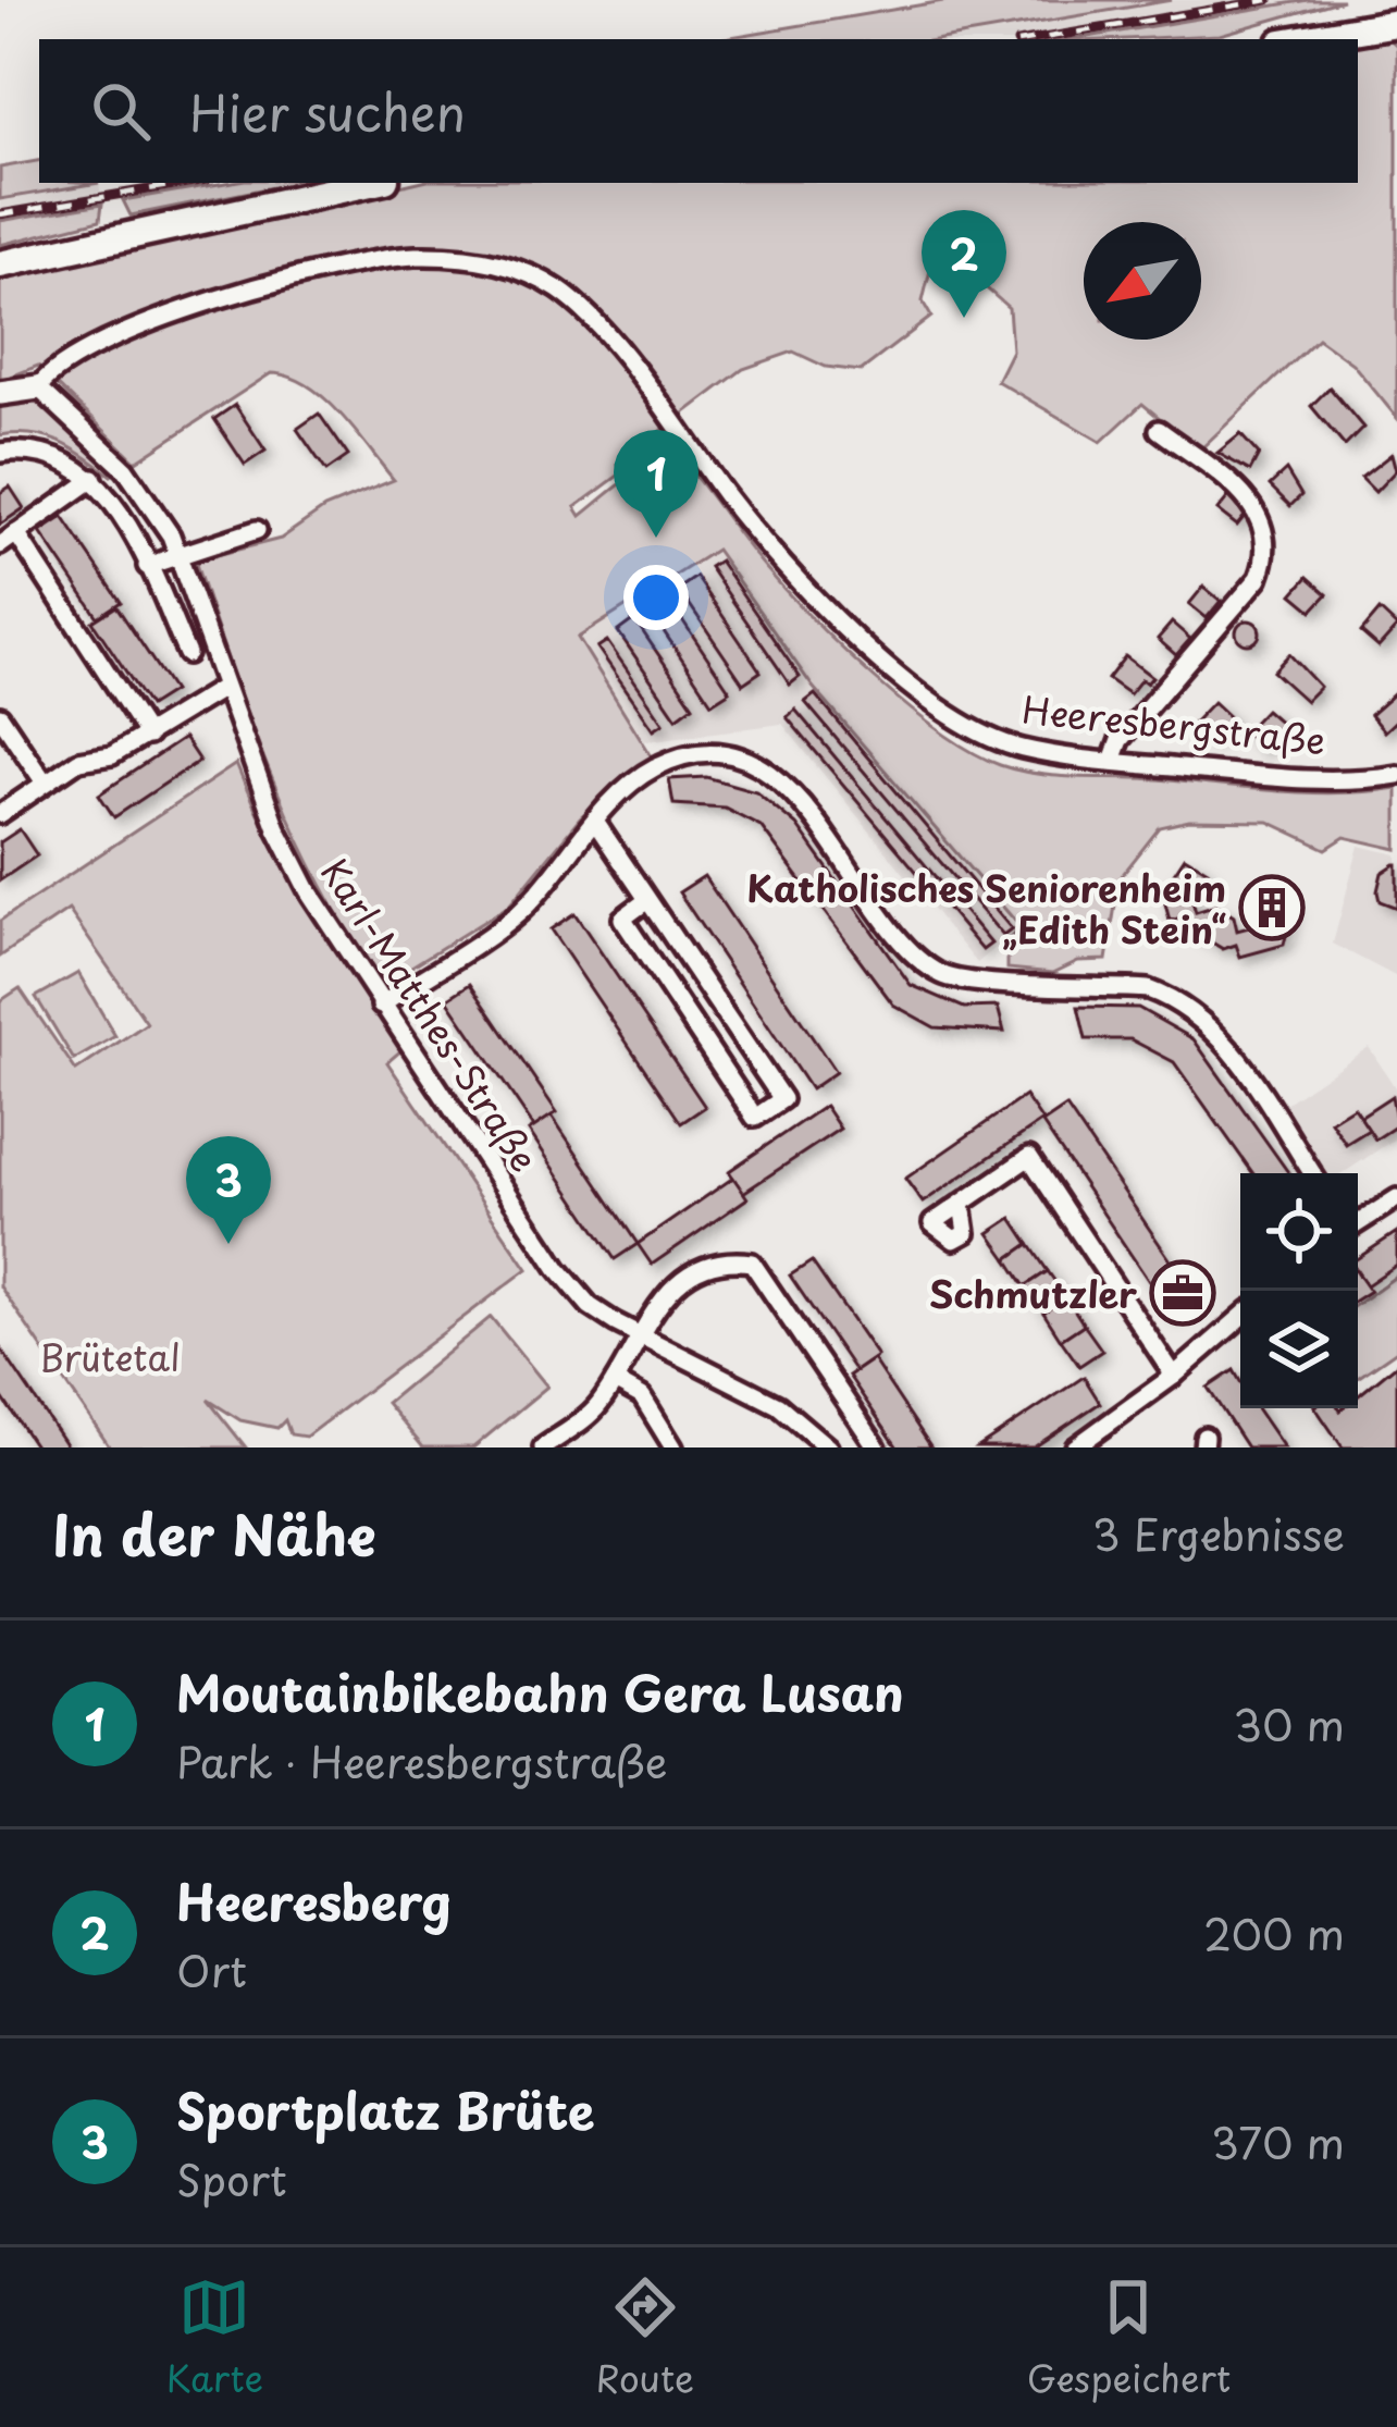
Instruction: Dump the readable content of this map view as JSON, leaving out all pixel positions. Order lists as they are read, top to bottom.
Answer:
{
  "streets": {
    "street": ["Heeresbergstraße", "Karl-Matthes-Straße"]
  },
  "crossings": [
    ["Heeresbergstraße", "Karl-Matthes-Straße"]
  ],
  "parks": ["Brütetal"],
  "places": {
    "building": ["Katholisches Seniorenheim „Edith Stein“"],
    "office": ["Schmutzler"]
  },
  "north": "bottom left",
  "page": {
    "search": "Hier suchen",
    "pins": ["2", "1", "3"],
    "heading": ["In der Nähe", "3 Ergebnisse"],
    "list": [
      {
        "mark": "1",
        "name": "Moutainbikebahn Gera Lusan",
        "note": "Park · Heeresbergstraße",
        "value": "30 m"
      },
      {
        "mark": "2",
        "name": "Heeresberg",
        "note": "Ort",
        "value": "200 m"
      },
      {
        "mark": "3",
        "name": "Sportplatz Brüte",
        "note": "Sport",
        "value": "370 m"
      }
    ],
    "nav": ["Karte", "Route", "Gespeichert"]
  }
}
